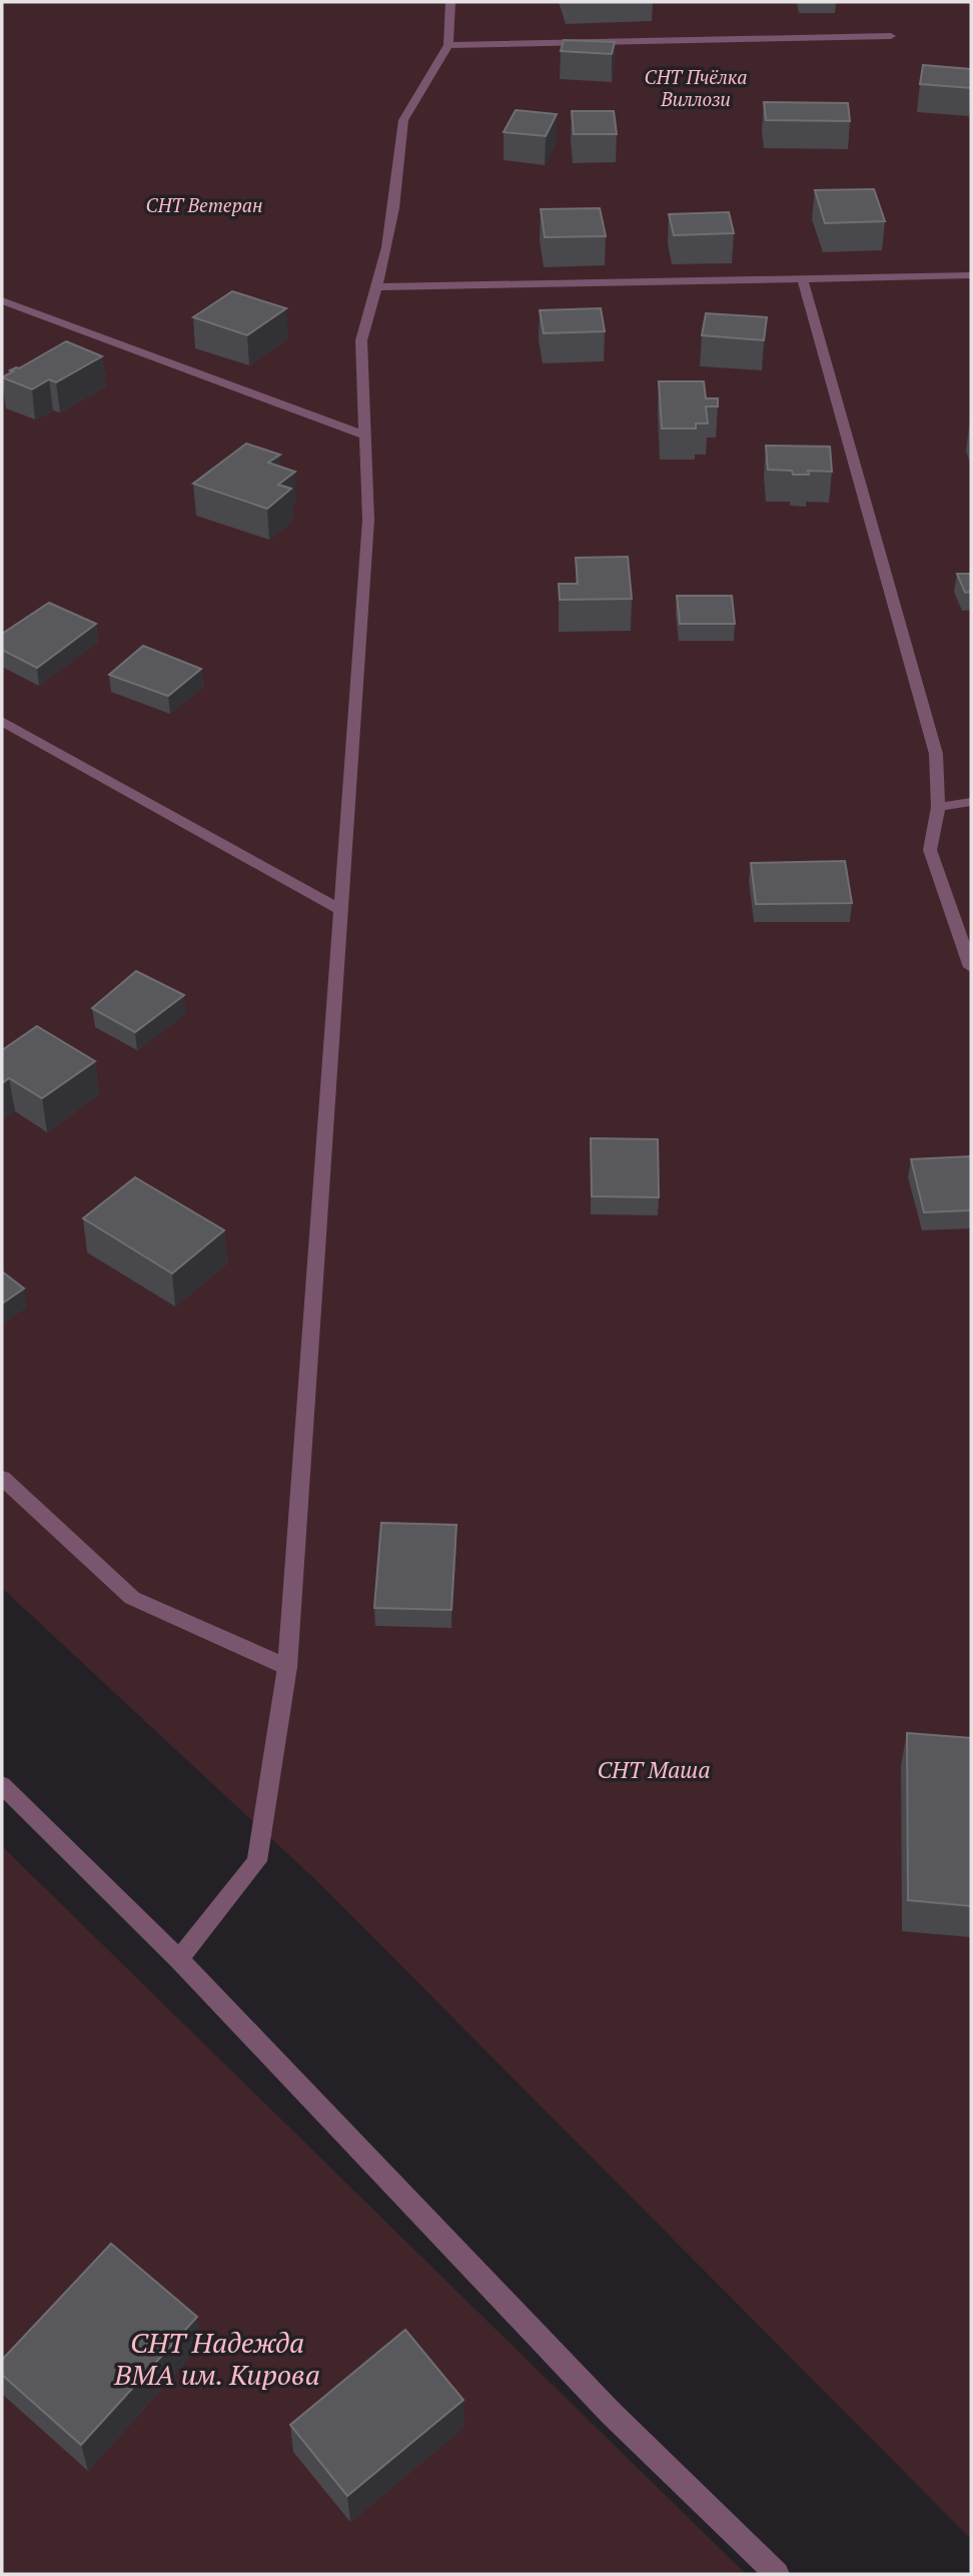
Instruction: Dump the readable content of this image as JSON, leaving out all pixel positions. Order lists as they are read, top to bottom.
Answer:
{
  "parks": [
    "СНТ Пчёлка Виллози",
    "СНТ Ветеран",
    "СНТ Маша",
    "СНТ Надежда ВМА им. Кирова"
  ]
}
